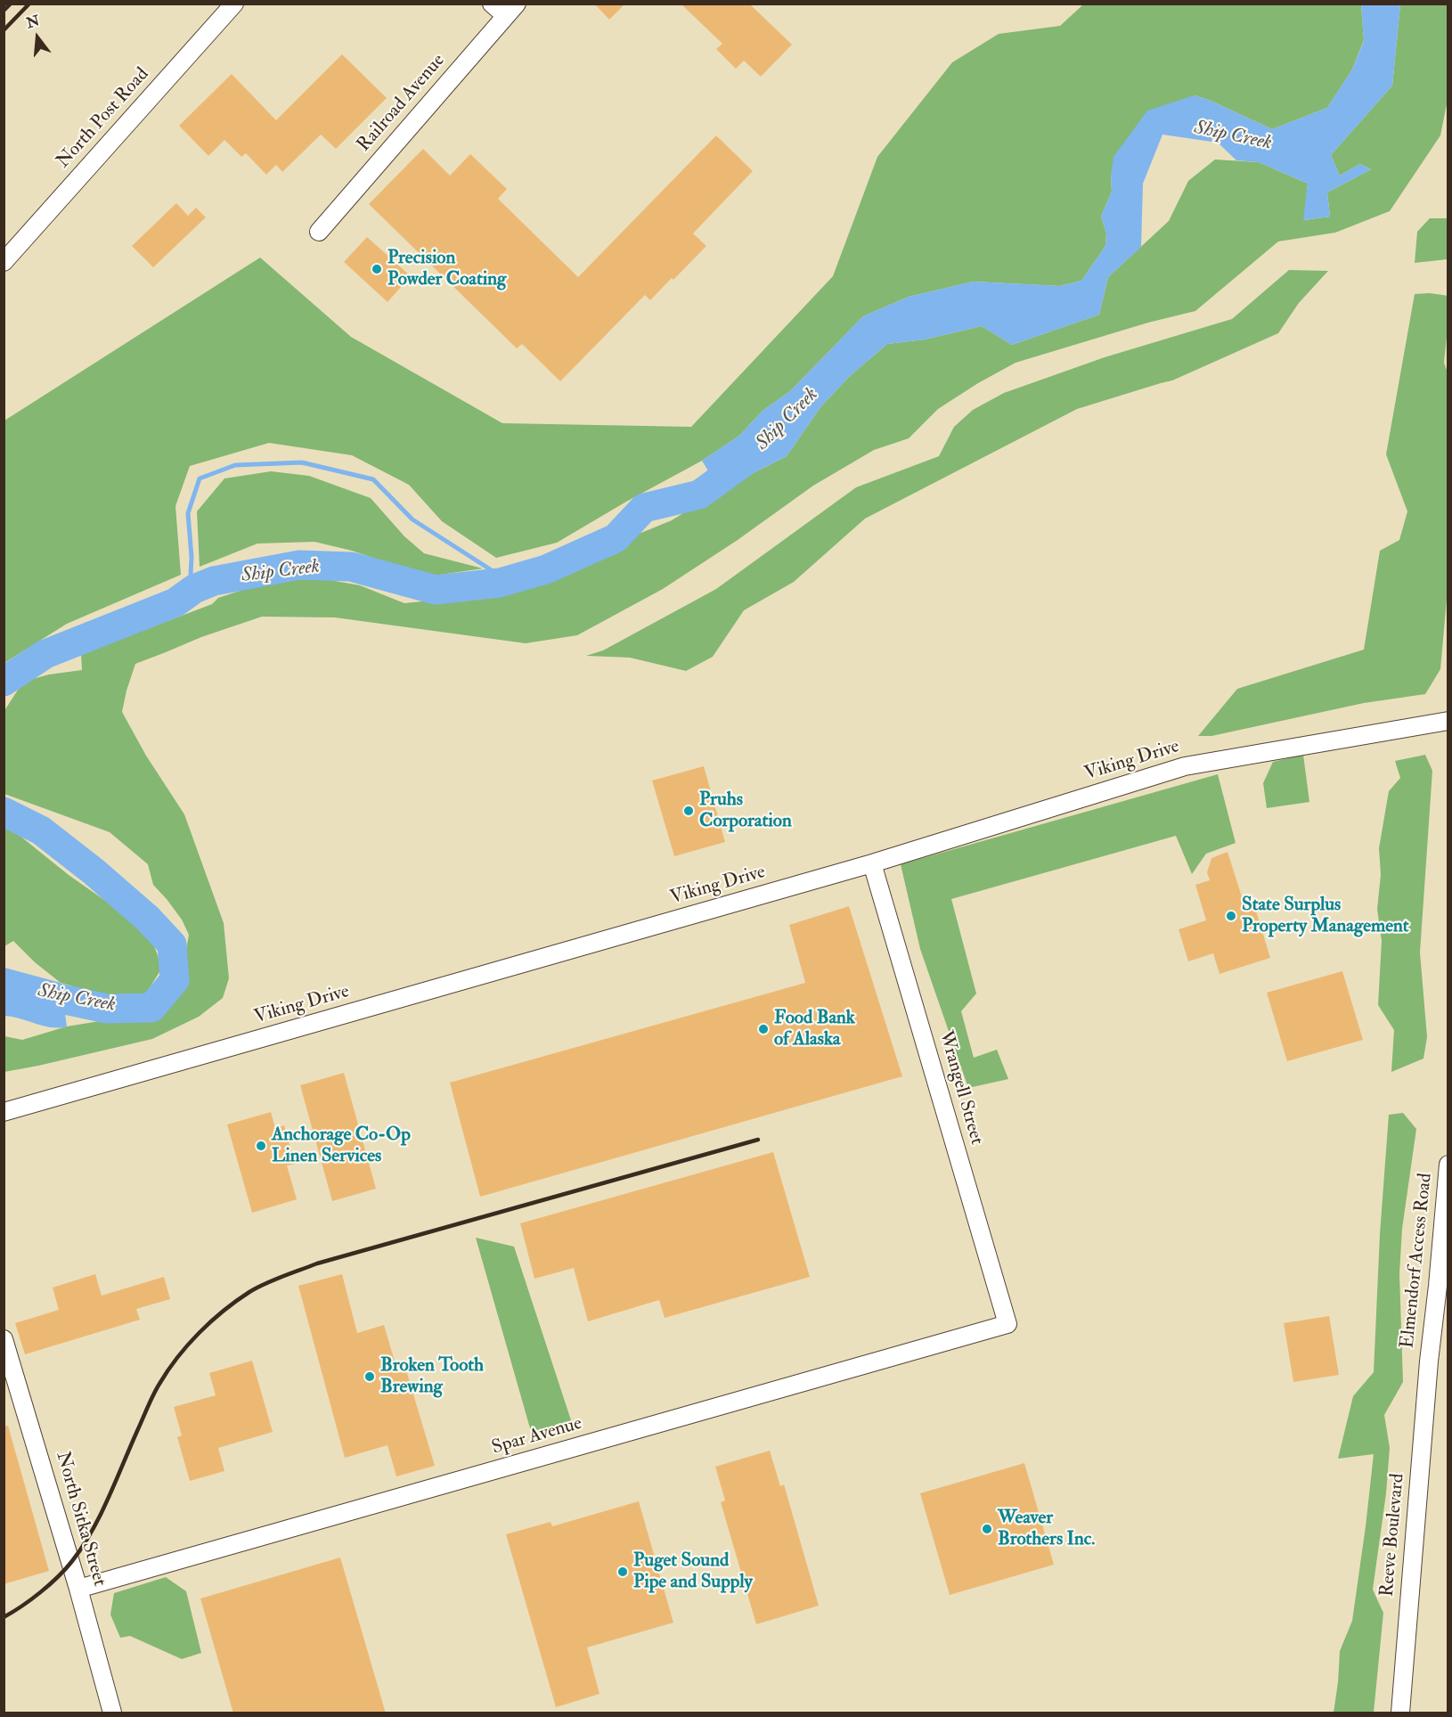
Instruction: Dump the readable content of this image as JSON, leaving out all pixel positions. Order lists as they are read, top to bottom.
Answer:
{
  "streets": {
    "street": [
      "Railroad Avenue",
      "North Post Road",
      "Viking Drive",
      "Wrangell Street",
      "Elmendorf Access Road",
      "Spar Avenue",
      "North Sitka Street",
      "Reeve Boulevard"
    ]
  },
  "crossings": [
    ["Viking Drive", "Wrangell Street"],
    ["Wrangell Street", "Spar Avenue"],
    ["Elmendorf Access Road", "Reeve Boulevard"],
    ["Spar Avenue", "North Sitka Street"]
  ],
  "water": ["Ship Creek"],
  "places": [
    "Precision Powder Coating",
    "Pruhs Corporation",
    "State Surplus Property Management",
    "Food Bank of Alaska",
    "Anchorage Co-Op Linen Services",
    "Broken Tooth Brewing",
    "Weaver Brothers Inc.",
    "Puget Sound Pipe and Supply"
  ],
  "north": "top"
}
